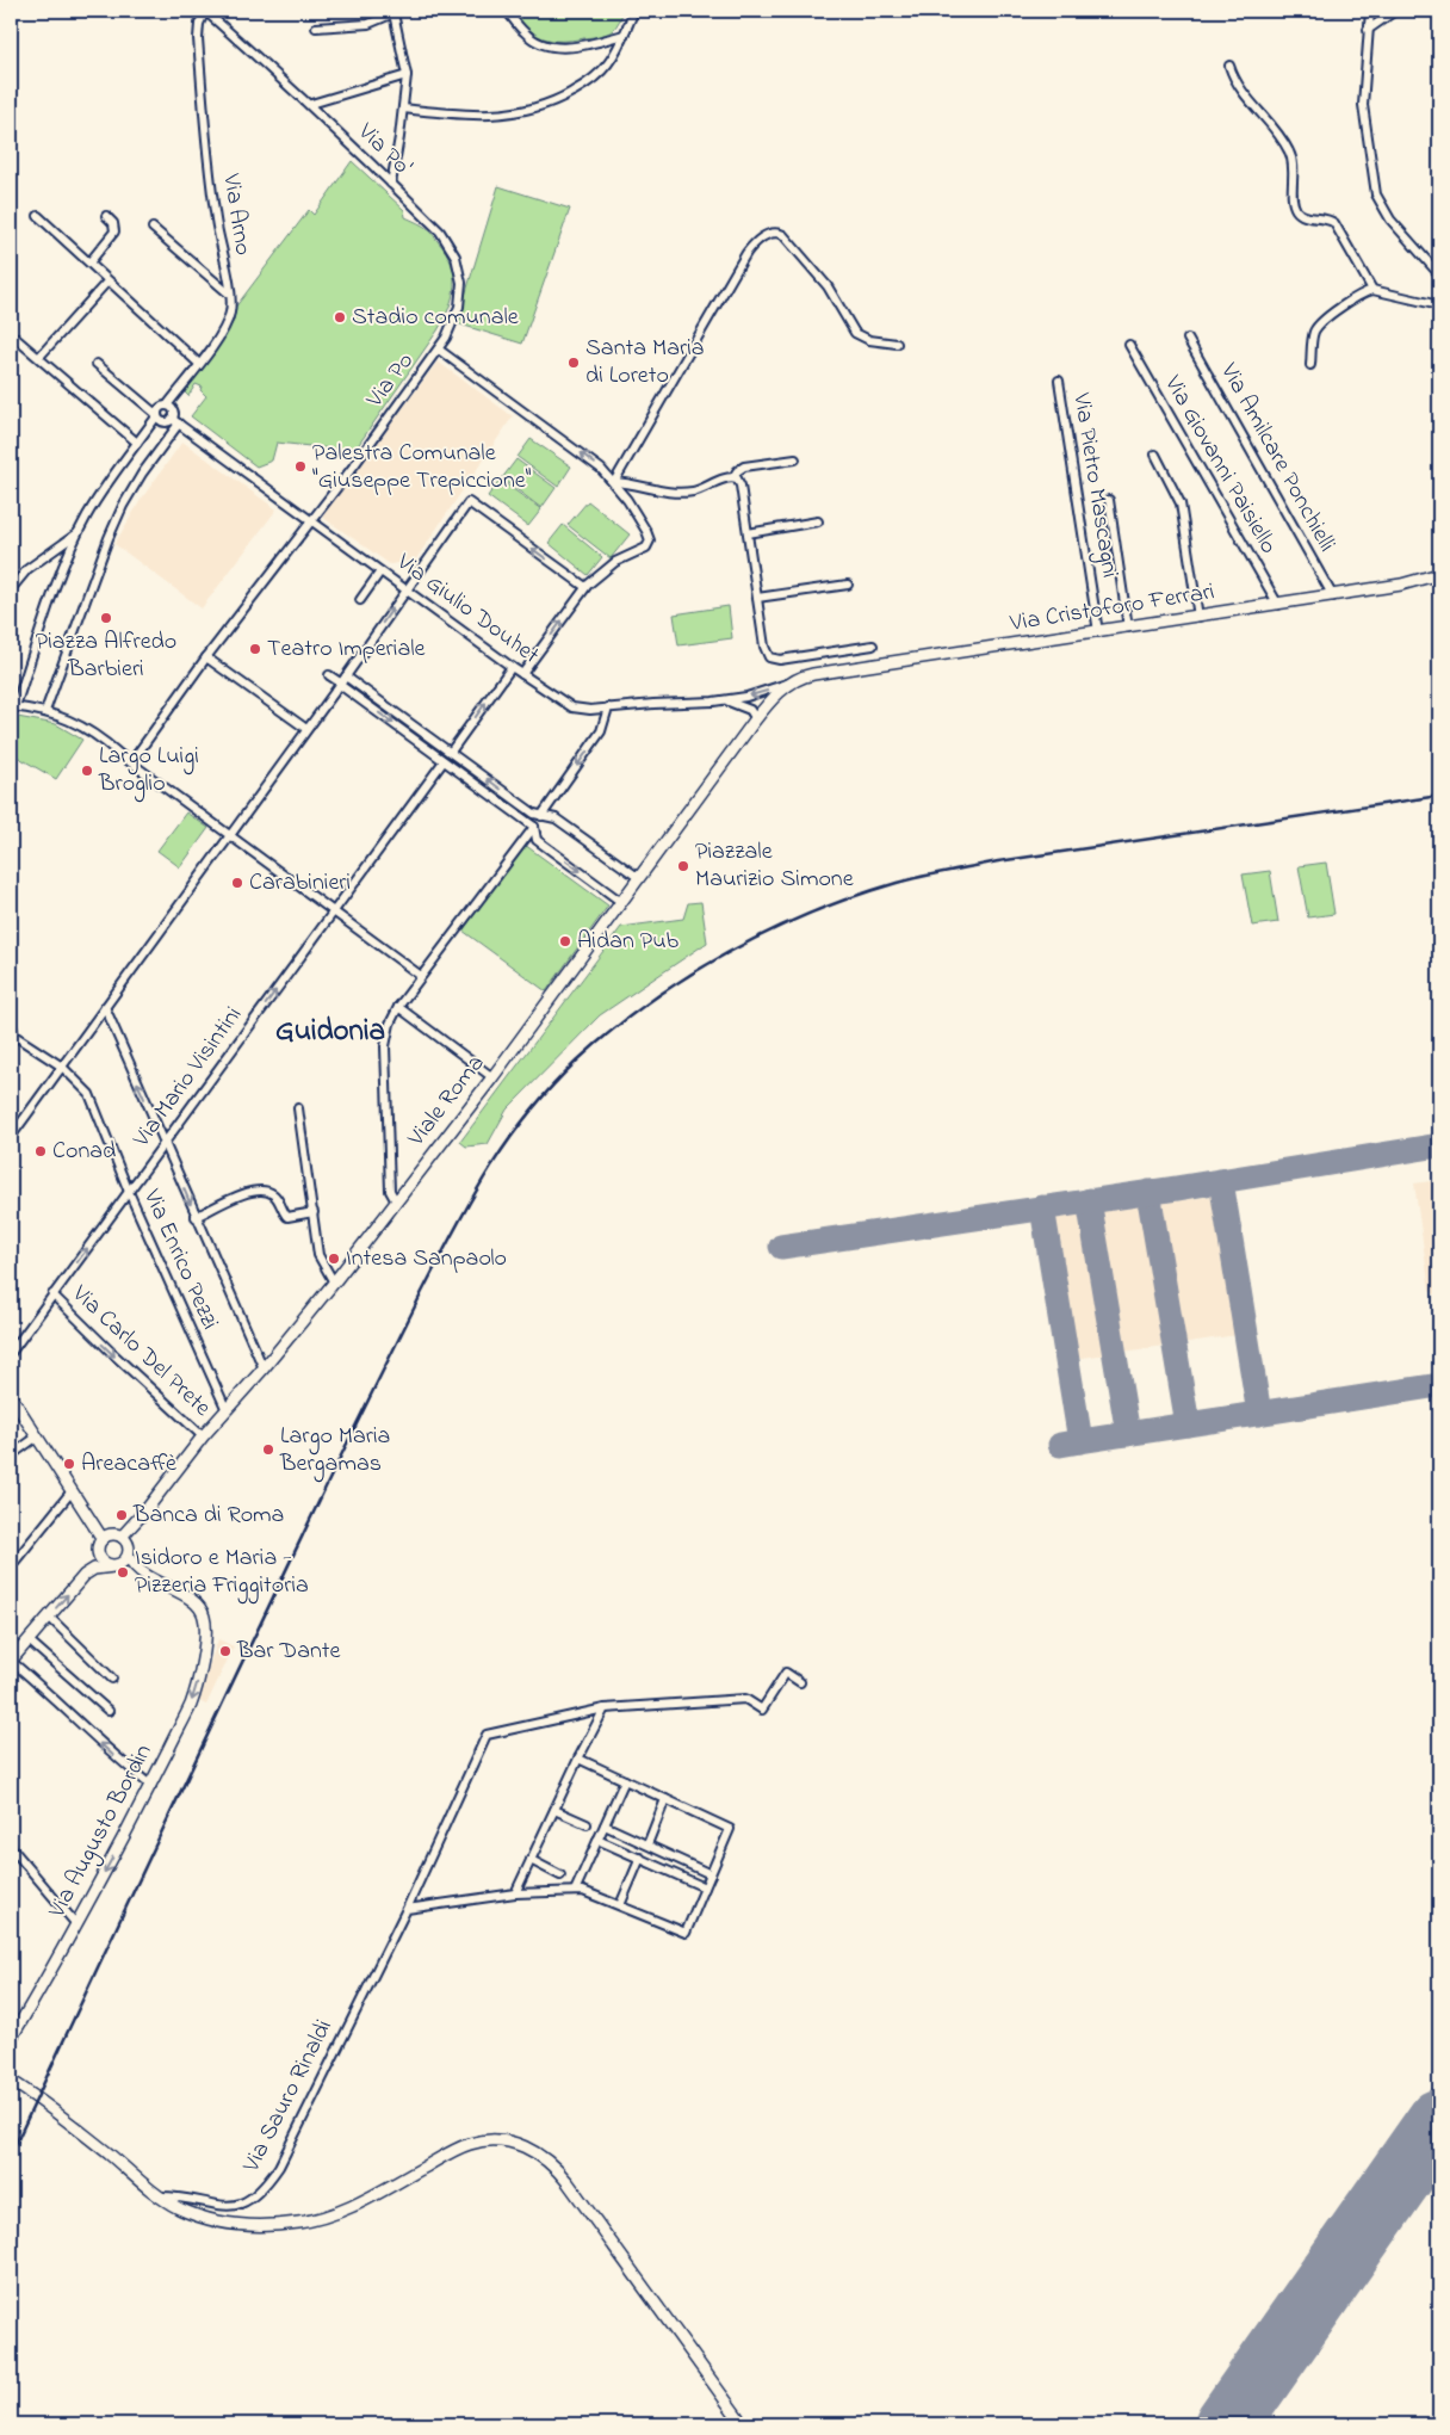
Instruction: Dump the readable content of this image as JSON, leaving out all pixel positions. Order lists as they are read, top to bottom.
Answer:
{
  "streets": {
    "main road": ["Via Cristoforo Ferrari", "Viale Roma", "Via Augusto Bordin"],
    "street": [
      "Via Po'",
      "Via Arno",
      "Via Po",
      "Via Amilcare Ponchielli",
      "Via Giovanni Paisiello",
      "Via Pietro Mascagni",
      "Via Giulio Douhet",
      "Via Mario Visintini",
      "Via Enrico Pezzi",
      "Via Carlo Del Prete",
      "Via Sauro Rinaldi"
    ]
  },
  "crossings": [
    ["Via Po'", "Via Arno"],
    ["Via Po'", "Via Po"],
    ["Via Po", "Via Giulio Douhet"],
    ["Via Amilcare Ponchielli", "Via Cristoforo Ferrari"],
    ["Via Giovanni Paisiello", "Via Cristoforo Ferrari"],
    ["Via Pietro Mascagni", "Via Cristoforo Ferrari"],
    ["Via Cristoforo Ferrari", "Via Giulio Douhet"],
    ["Via Cristoforo Ferrari", "Viale Roma"],
    ["Via Giulio Douhet", "Viale Roma"],
    ["Via Mario Visintini", "Via Enrico Pezzi"],
    ["Via Mario Visintini", "Via Carlo Del Prete"],
    ["Viale Roma", "Via Enrico Pezzi"],
    ["Viale Roma", "Via Carlo Del Prete"]
  ],
  "one_way": ["Via Mario Visintini", "Via Carlo Del Prete", "Via Augusto Bordin"],
  "districts": ["Guidonia"],
  "places": [
    "Stadio comunale",
    "Santa Maria di Loreto",
    "Palestra Comunale \"Giuseppe Trepiccione\"",
    "Piazza Alfredo Barbieri",
    "Teatro Imperiale",
    "Largo Luigi Broglio",
    "Piazzale Maurizio Simone",
    "Carabinieri",
    "Aidan Pub",
    "Conad",
    "Intesa Sanpaolo",
    "Largo Maria Bergamas",
    "Areacaffè",
    "Banca di Roma",
    "Isidoro e Maria - Pizzeria Friggitoria",
    "Bar Dante"
  ]
}
